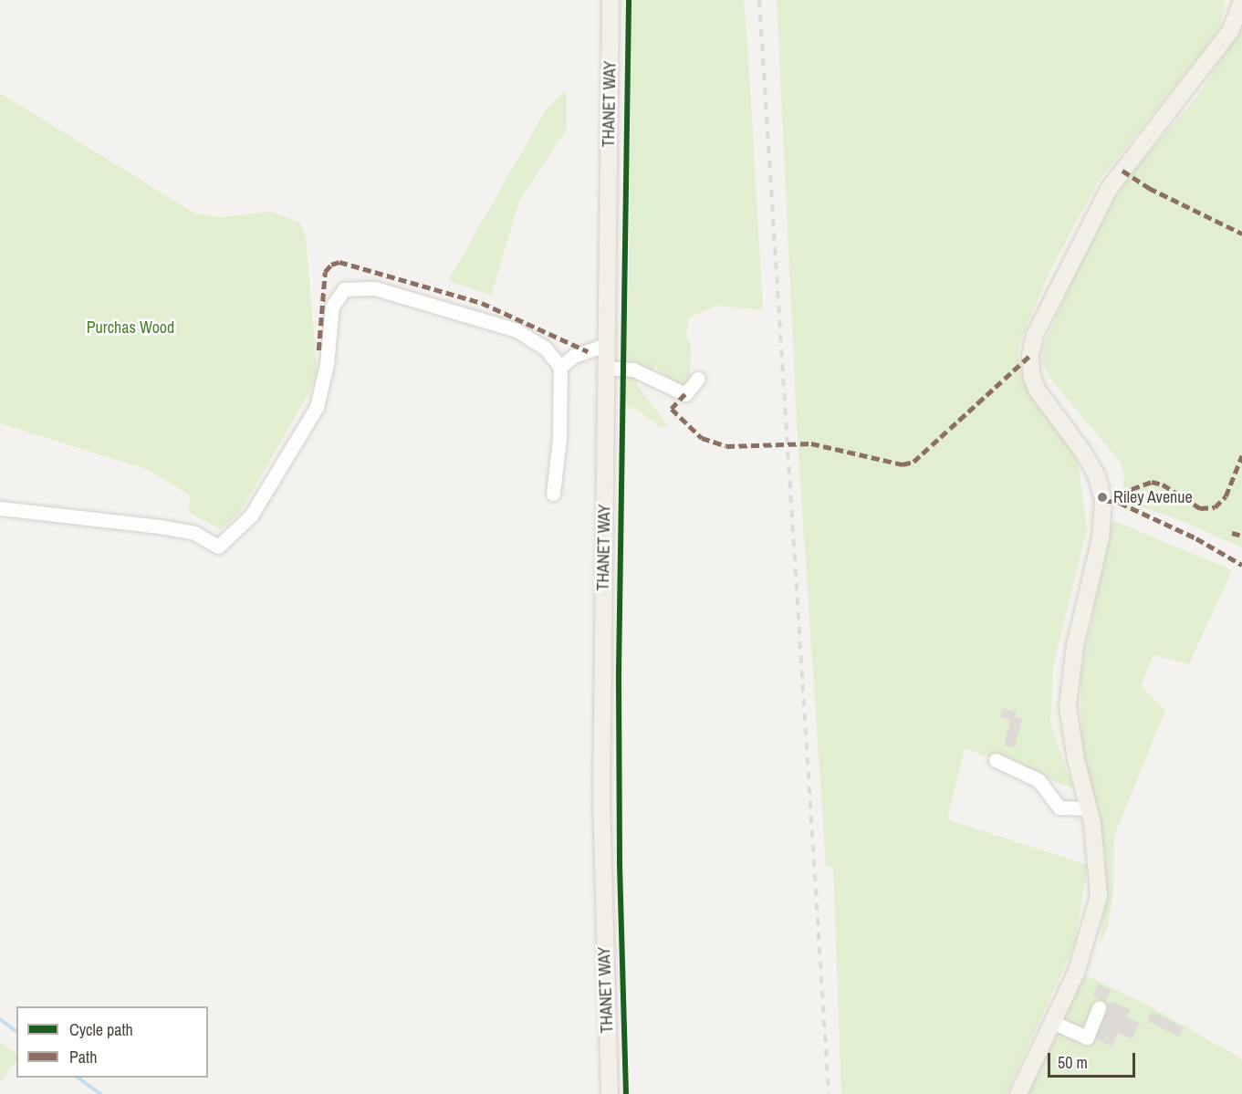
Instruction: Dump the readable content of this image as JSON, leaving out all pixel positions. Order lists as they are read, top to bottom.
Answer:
{
  "streets": {
    "main road": ["THANET WAY"]
  },
  "parks": ["Purchas Wood"],
  "places": ["Riley Avenue"],
  "legend": ["Cycle path", "Path"],
  "scale_bar": "50 m"
}
